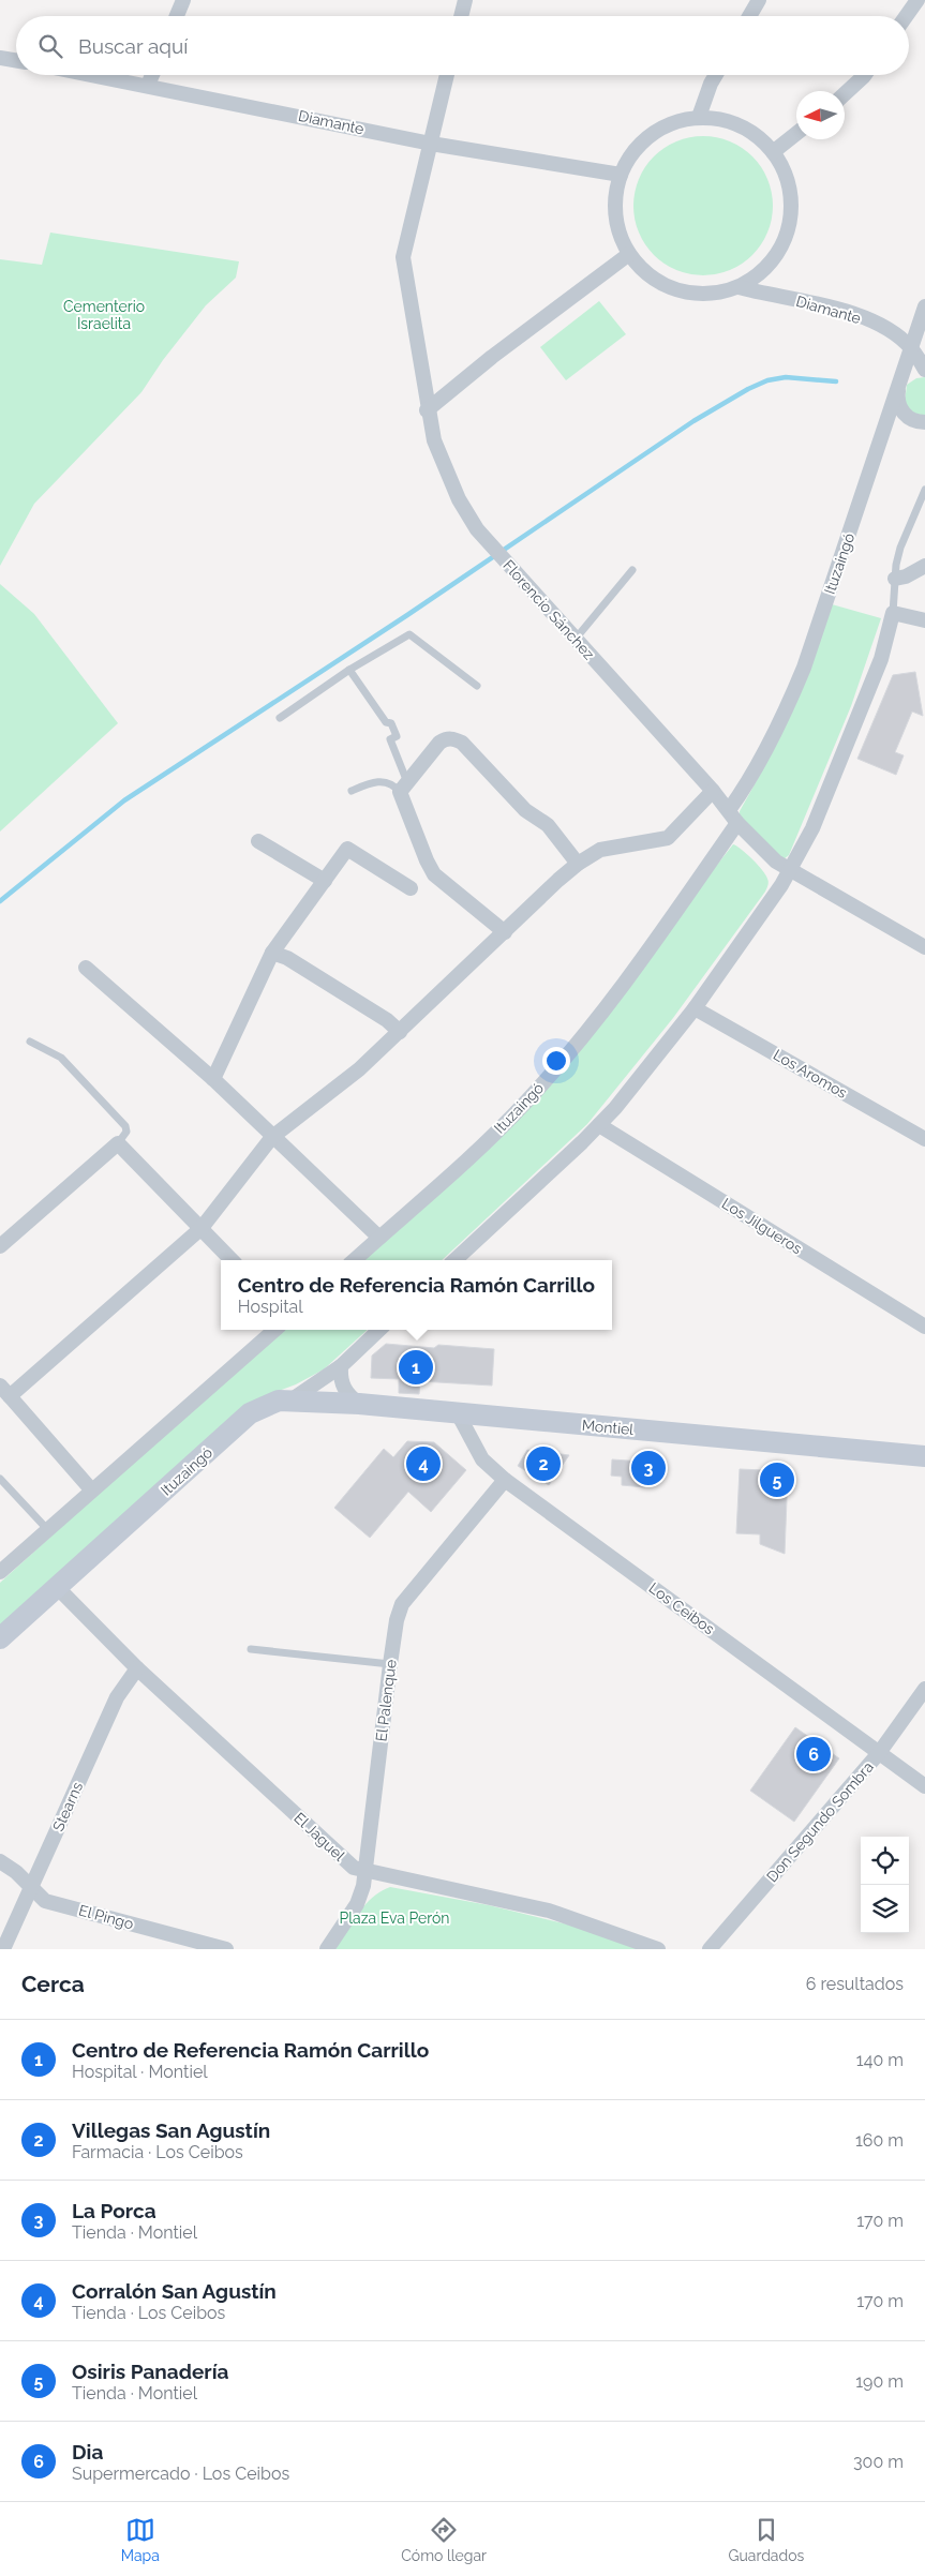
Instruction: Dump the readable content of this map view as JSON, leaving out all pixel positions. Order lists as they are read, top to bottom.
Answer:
{
  "streets": {
    "street": [
      "Diamante",
      "Ituzaingó",
      "Florencio Sánchez",
      "Los Aromos",
      "Los Jilgueros",
      "Montiel",
      "Los Ceibos",
      "El Palenque",
      "Stearns",
      "Don Segundo Sombra",
      "El Jaguel",
      "El Pingo"
    ]
  },
  "crossings": [
    ["Diamante", "Ituzaingó"],
    ["Diamante", "Florencio Sánchez"],
    ["Ituzaingó", "Florencio Sánchez"],
    ["Ituzaingó", "Montiel"],
    ["Ituzaingó", "El Jaguel"],
    ["Montiel", "Los Ceibos"],
    ["Los Ceibos", "El Palenque"],
    ["Los Ceibos", "Don Segundo Sombra"],
    ["El Palenque", "El Jaguel"],
    ["Stearns", "El Jaguel"],
    ["Stearns", "El Pingo"]
  ],
  "parks": ["Cementerio Israelita", "Plaza Eva Perón"],
  "north": "left",
  "page": {
    "search": "Buscar aquí",
    "popup": ["Centro de Referencia Ramón Carrillo", "Hospital"],
    "pins": [
      "1",
      "2",
      "4",
      "3",
      "5",
      "6"
    ],
    "heading": ["Cerca", "6 resultados"],
    "list": [
      {
        "mark": "1",
        "name": "Centro de Referencia Ramón Carrillo",
        "note": "Hospital · Montiel",
        "value": "140 m"
      },
      {
        "mark": "2",
        "name": "Villegas San Agustín",
        "note": "Farmacia · Los Ceibos",
        "value": "160 m"
      },
      {
        "mark": "3",
        "name": "La Porca",
        "note": "Tienda · Montiel",
        "value": "170 m"
      },
      {
        "mark": "4",
        "name": "Corralón San Agustín",
        "note": "Tienda · Los Ceibos",
        "value": "170 m"
      },
      {
        "mark": "5",
        "name": "Osiris Panadería",
        "note": "Tienda · Montiel",
        "value": "190 m"
      },
      {
        "mark": "6",
        "name": "Dia",
        "note": "Supermercado · Los Ceibos",
        "value": "300 m"
      }
    ],
    "nav": ["Mapa", "Cómo llegar", "Guardados"]
  }
}
